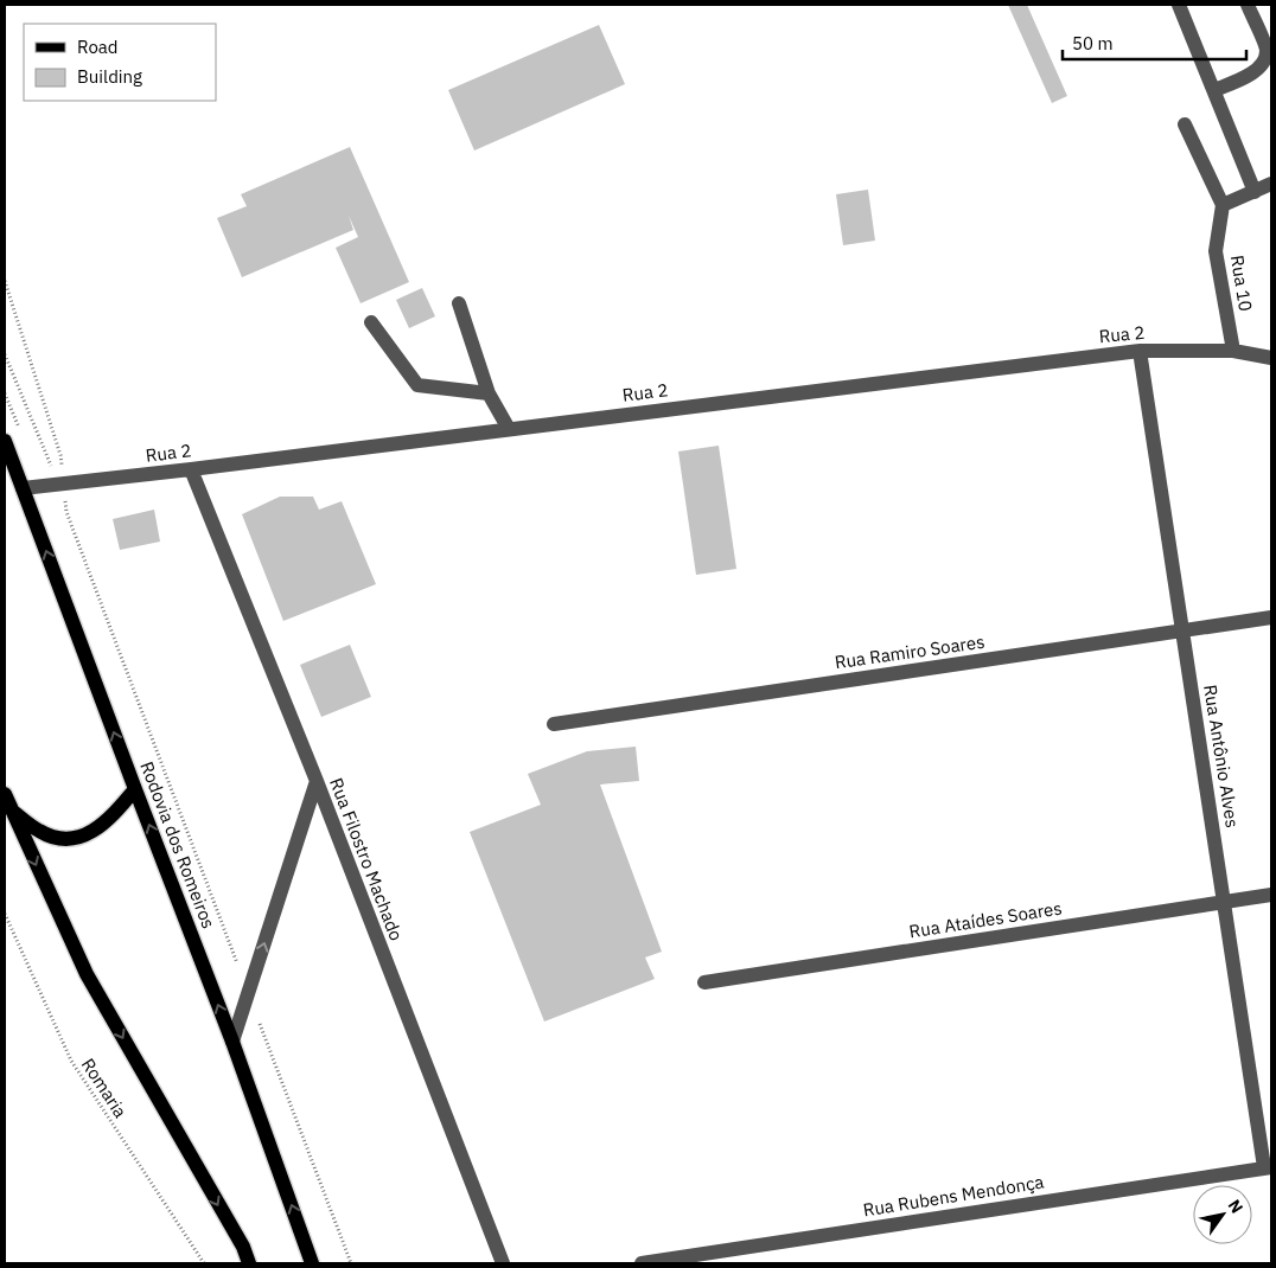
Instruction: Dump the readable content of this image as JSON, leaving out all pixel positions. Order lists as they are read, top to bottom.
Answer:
{
  "streets": {
    "main road": ["Rodovia dos Romeiros"],
    "street": [
      "Rua 10",
      "Rua 2",
      "Rua Ramiro Soares",
      "Rua Antônio Alves",
      "Rua Filostro Machado",
      "Rua Ataídes Soares",
      "Rua Rubens Mendonça"
    ],
    "path": ["Romaria"]
  },
  "crossings": [
    ["Rua 10", "Rua 2"],
    ["Rua 2", "Rua Antônio Alves"],
    ["Rua 2", "Rodovia dos Romeiros"],
    ["Rua 2", "Rua Filostro Machado"],
    ["Rua Ramiro Soares", "Rua Antônio Alves"],
    ["Rua Antônio Alves", "Rua Ataídes Soares"],
    ["Rua Antônio Alves", "Rua Rubens Mendonça"]
  ],
  "legend": ["Road", "Building"],
  "scale_bar": "50 m",
  "north": "top right"
}
